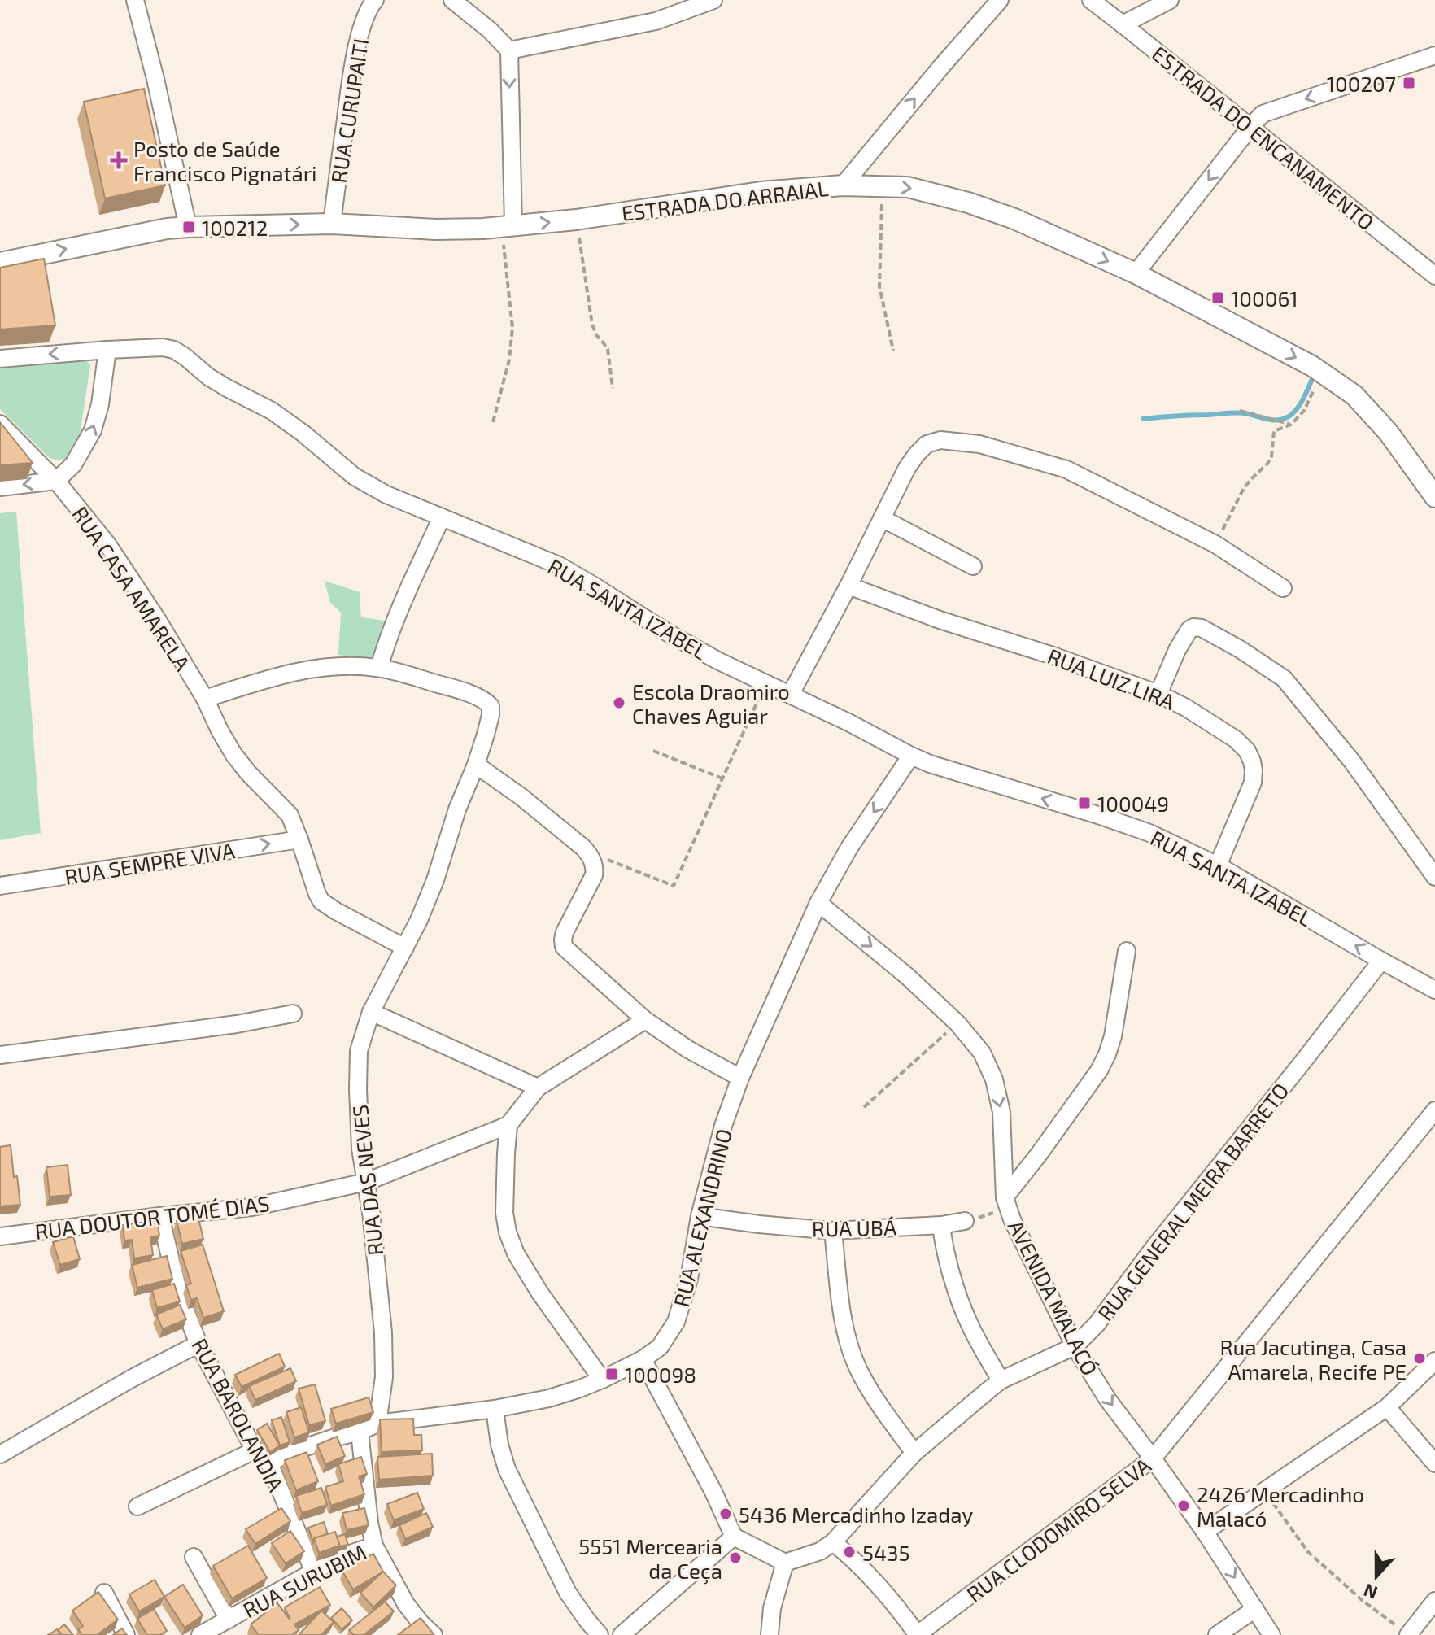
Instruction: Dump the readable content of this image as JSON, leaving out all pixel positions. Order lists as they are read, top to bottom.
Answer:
{
  "streets": {
    "main road": ["ESTRADA DO ARRAIAL"],
    "street": [
      "RUA CURUPAITI",
      "ESTRADA DO ENCANAMENTO",
      "RUA CASA AMARELA",
      "RUA SANTA IZABEL",
      "RUA LUIZ LIRA",
      "RUA SEMPRE VIVA",
      "RUA DAS NEVES",
      "RUA GENERAL MEIRA BARRETO",
      "RUA DOUTOR TOMÉ DIAS",
      "RUA ALEXANDRINO",
      "RUA UBÁ",
      "AVENIDA MALACÓ",
      "RUA BAROLANDIA",
      "RUA CLODOMIRO SELVA",
      "RUA SURUBIM"
    ]
  },
  "crossings": [
    ["RUA CURUPAITI", "ESTRADA DO ARRAIAL"],
    ["RUA CASA AMARELA", "RUA SEMPRE VIVA"],
    ["RUA SANTA IZABEL", "RUA LUIZ LIRA"],
    ["RUA SANTA IZABEL", "RUA GENERAL MEIRA BARRETO"],
    ["RUA SANTA IZABEL", "RUA ALEXANDRINO"],
    ["RUA DAS NEVES", "RUA DOUTOR TOMÉ DIAS"],
    ["RUA DAS NEVES", "RUA ALEXANDRINO"],
    ["RUA GENERAL MEIRA BARRETO", "AVENIDA MALACÓ"],
    ["RUA DOUTOR TOMÉ DIAS", "RUA BAROLANDIA"],
    ["RUA ALEXANDRINO", "RUA UBÁ"],
    ["RUA ALEXANDRINO", "AVENIDA MALACÓ"],
    ["RUA ALEXANDRINO", "RUA BAROLANDIA"],
    ["AVENIDA MALACÓ", "RUA CLODOMIRO SELVA"],
    ["RUA BAROLANDIA", "RUA SURUBIM"]
  ],
  "one_way": [
    "ESTRADA DO ARRAIAL",
    "RUA SANTA IZABEL",
    "RUA SEMPRE VIVA",
    "AVENIDA MALACÓ"
  ],
  "places": {
    "transit": [
      "100207",
      "100212",
      "100061",
      "100049",
      "100098"
    ],
    "health": ["Posto de Saúde Francisco Pignatári"],
    "other": [
      "Escola Draomiro Chaves Aguiar",
      "Rua Jacutinga, Casa Amarela, Recife PE",
      "2426 Mercadinho Malacó",
      "5436 Mercadinho Izaday",
      "5435",
      "5551 Mercearia da Ceça"
    ]
  },
  "north": "bottom"
}
